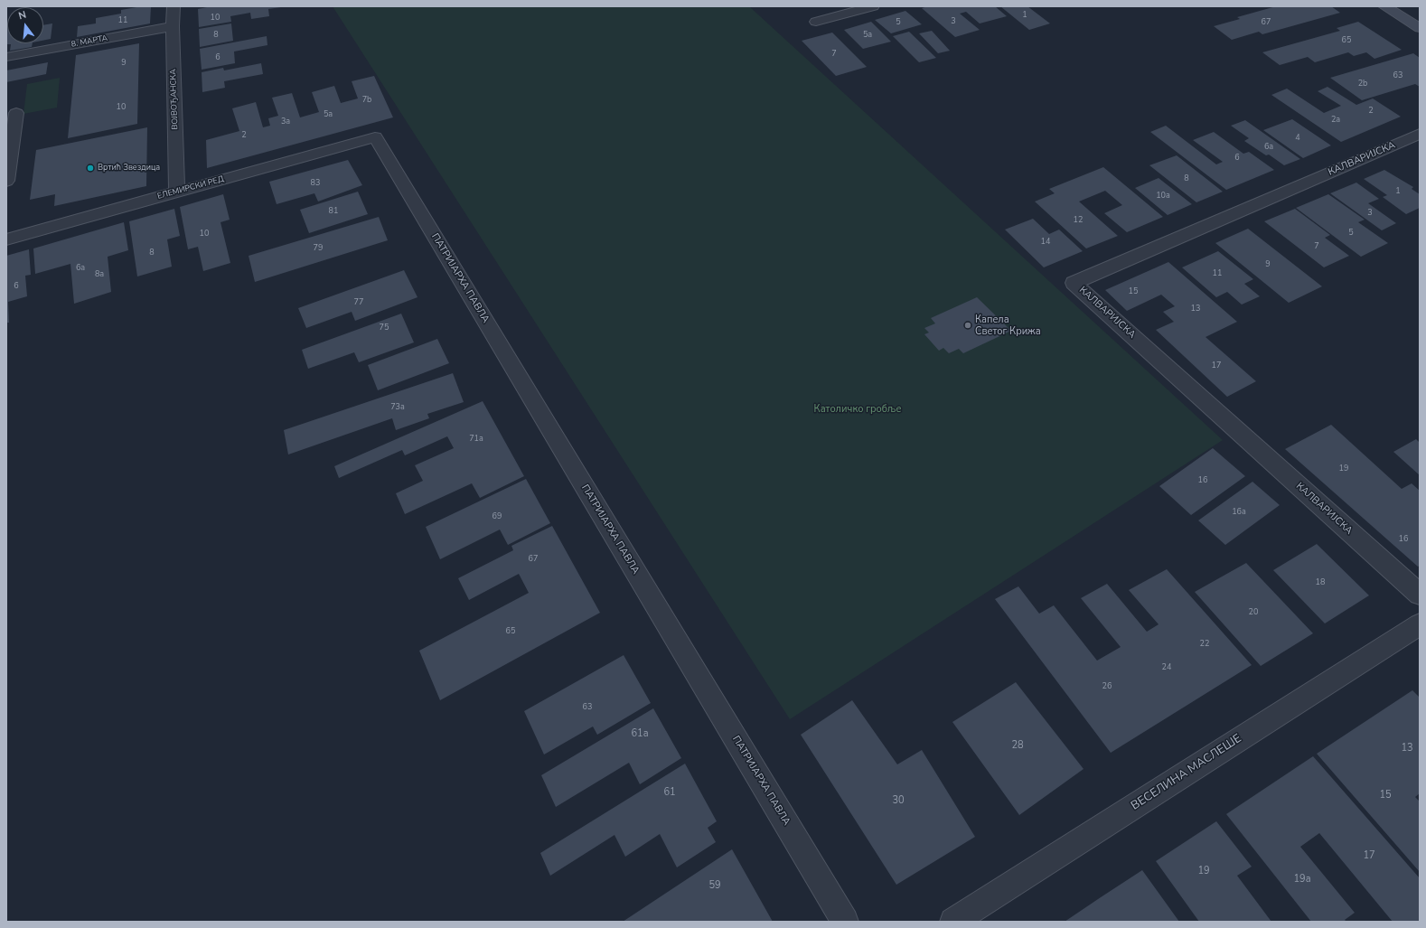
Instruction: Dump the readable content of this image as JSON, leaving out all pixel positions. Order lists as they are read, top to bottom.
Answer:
{
  "streets": {
    "street": [
      "8. МАРТА",
      "ВОЈВОЂАНСКА",
      "КАЛВАРИЈСКА",
      "ЕЛЕМИРСКИ РЕД",
      "ПАТРИЈАРХА ПАВЛА",
      "ВЕСЕЛИНА МАСЛЕШЕ"
    ]
  },
  "crossings": [
    ["8. МАРТА", "ВОЈВОЂАНСКА"],
    ["ВОЈВОЂАНСКА", "ЕЛЕМИРСКИ РЕД"],
    ["ЕЛЕМИРСКИ РЕД", "ПАТРИЈАРХА ПАВЛА"]
  ],
  "parks": ["Католичко гробље"],
  "places": ["Вртић Звездица", "Капела Светог Крижа"],
  "house_numbers": [
    "1",
    "10",
    "11",
    "3",
    "5",
    "67",
    "8",
    "5a",
    "65",
    "7",
    "6",
    "9",
    "63",
    "2b",
    "7b",
    "10",
    "2",
    "5a",
    "2a",
    "3a",
    "2",
    "4",
    "6a",
    "6",
    "8",
    "83",
    "1",
    "10a",
    "81",
    "3",
    "12",
    "5",
    "10",
    "14",
    "7",
    "79",
    "8",
    "9",
    "6a",
    "11",
    "8a",
    "6",
    "15",
    "77",
    "13",
    "75",
    "17",
    "73a",
    "71a",
    "19",
    "16",
    "16a",
    "69",
    "16",
    "67",
    "18",
    "20",
    "65",
    "22",
    "24",
    "26",
    "63",
    "61a",
    "28",
    "13",
    "61",
    "15",
    "30",
    "17",
    "19",
    "19a",
    "59"
  ],
  "north": "top"
}
